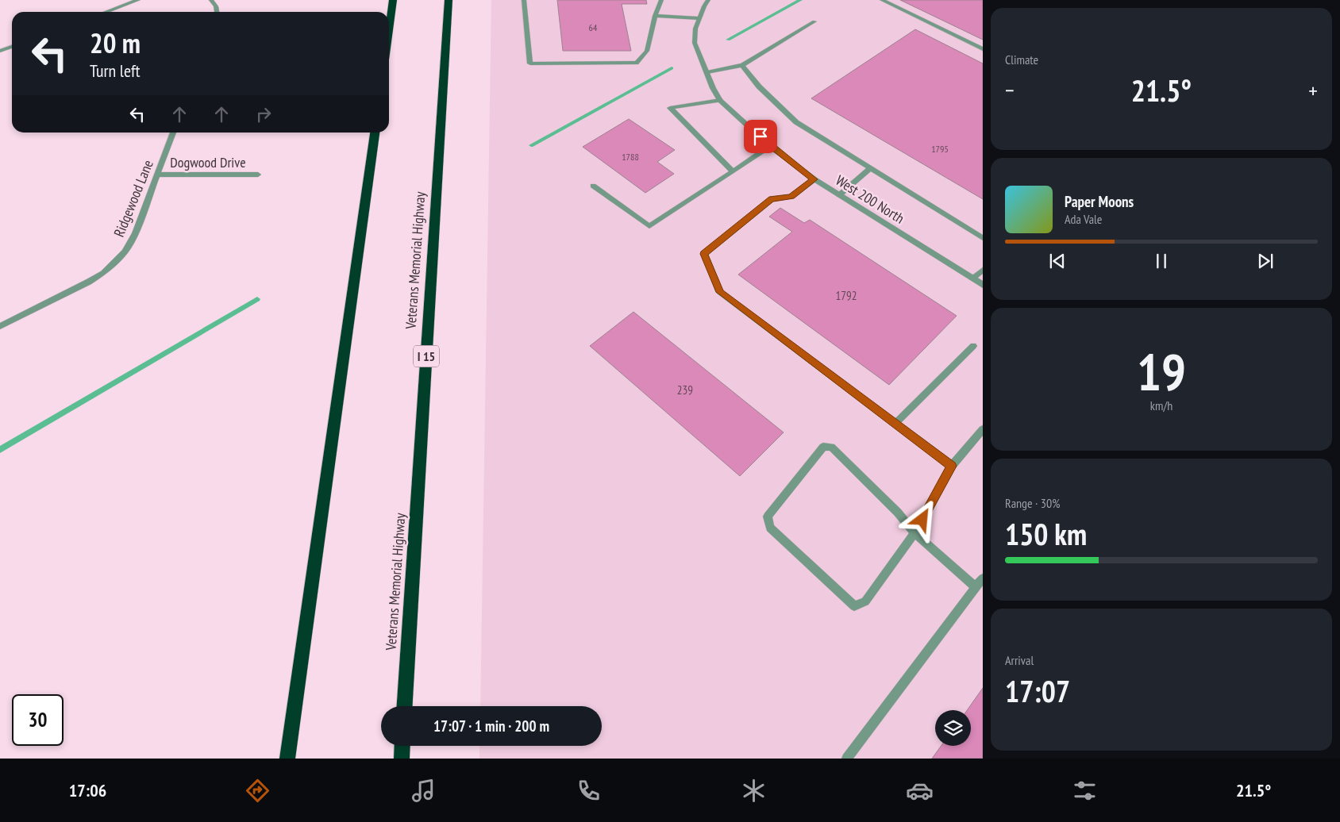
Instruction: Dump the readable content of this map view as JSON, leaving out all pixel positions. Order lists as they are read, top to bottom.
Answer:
{
  "streets": {
    "highway": ["Veterans Memorial Highway", "I 15"],
    "street": ["Dogwood Drive", "Ridgewood Lane", "West 200 North"]
  },
  "crossings": [
    ["Dogwood Drive", "Ridgewood Lane"]
  ],
  "house_numbers": [
    "64",
    "1795",
    "1788",
    "1792",
    "239"
  ],
  "page": {
    "tile": [
      "Climate",
      ["19", "km/h"],
      ["Range · 30%", "150 km"],
      ["Arrival", "17:07"]
    ],
    "turn": ["20 m", "Turn left"],
    "heat": ["−", "21.5°", "+"],
    "song": ["Paper Moons", "Ada Vale"],
    "limit": "30",
    "trip": "17:07 · 1 min · 200 m",
    "tabs": ["17:06", "21.5°"]
  }
}
